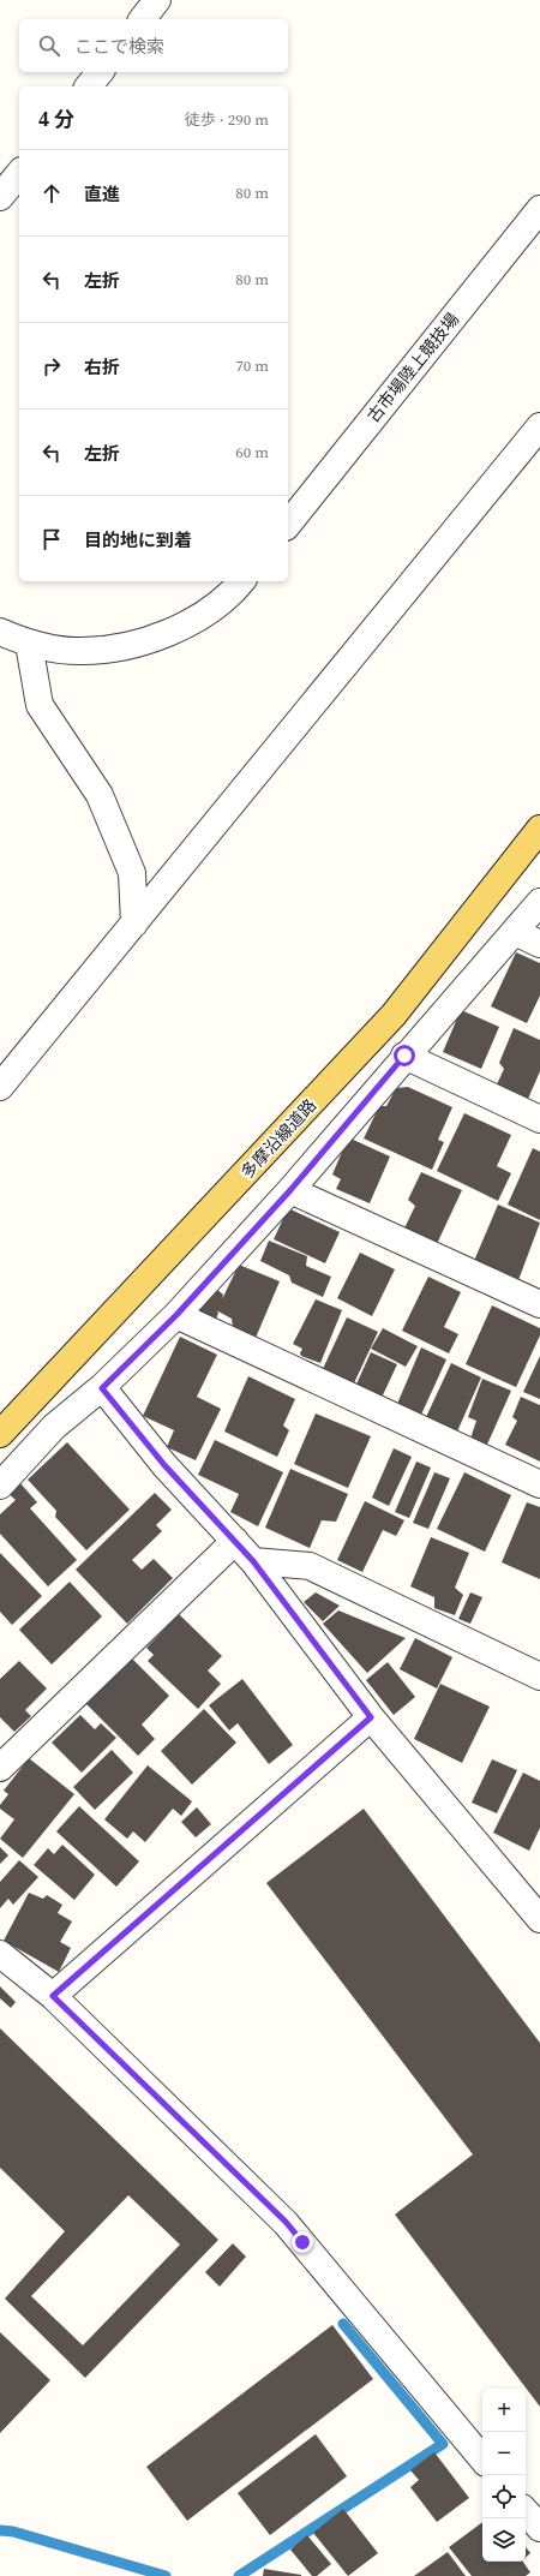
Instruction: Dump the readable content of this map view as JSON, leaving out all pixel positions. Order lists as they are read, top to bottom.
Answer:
{
  "streets": {
    "main road": ["多摩沿線道路"],
    "street": ["古市場陸上競技場"]
  },
  "page": {
    "search": "ここで検索",
    "heading": ["4 分", "徒歩 · 290 m"],
    "list": [
      ["直進", "80 m"],
      ["左折", "80 m"],
      ["右折", "70 m"],
      ["左折", "60 m"],
      "目的地に到着"
    ],
    "map_buttons": ["+", "−"]
  }
}
